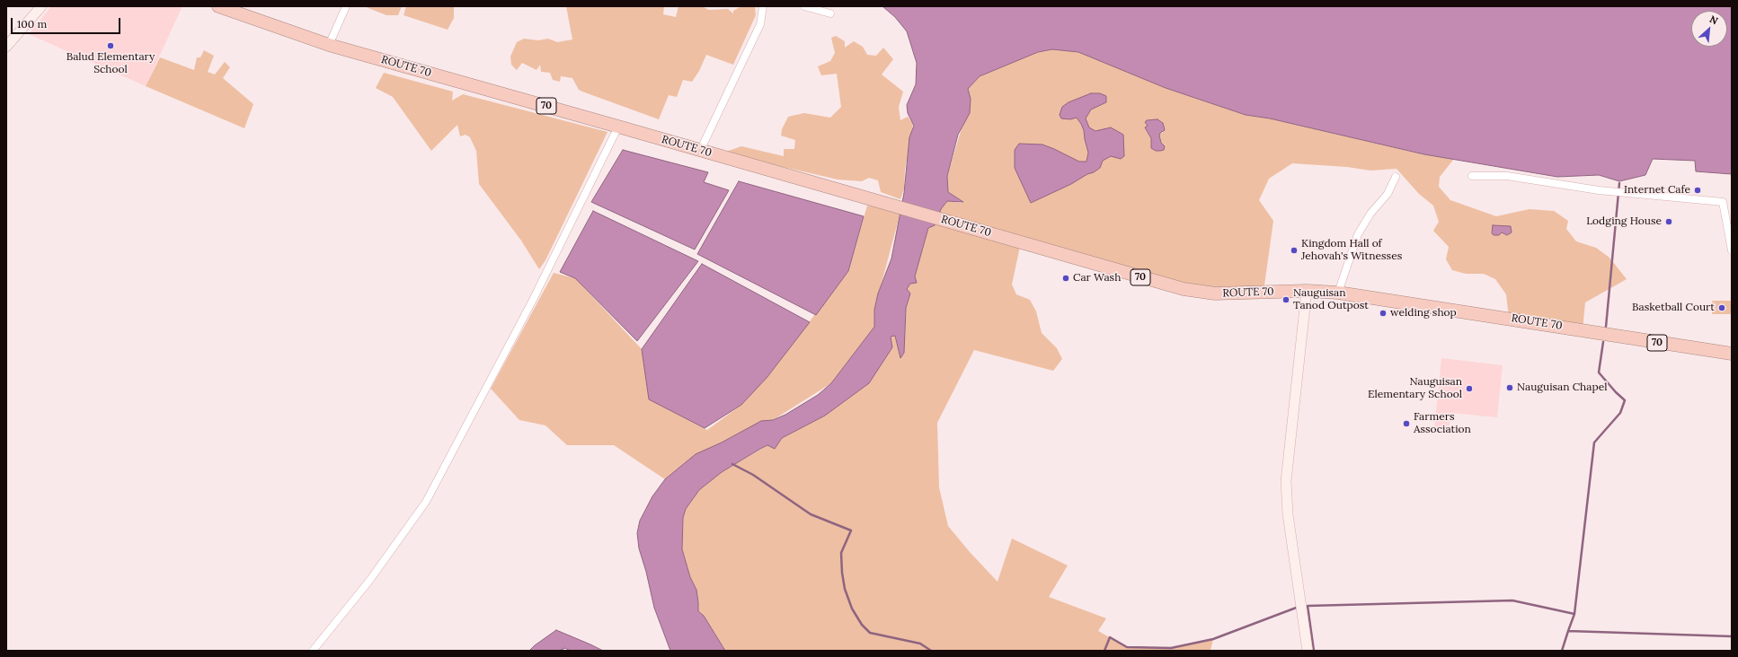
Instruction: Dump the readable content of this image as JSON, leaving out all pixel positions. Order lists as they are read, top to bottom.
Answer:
{
  "streets": {
    "highway": ["ROUTE 70", "70"]
  },
  "places": [
    "Balud Elementary School",
    "Internet Cafe",
    "Lodging House",
    "Kingdom Hall of Jehovah's Witnesses",
    "Car Wash",
    "Nauguisan Tanod Outpost",
    "Basketball Court",
    "welding shop",
    "Nauguisan Chapel",
    "Nauguisan Elementary School",
    "Farmers Association"
  ],
  "scale_bar": "100 m",
  "north": "top right"
}
